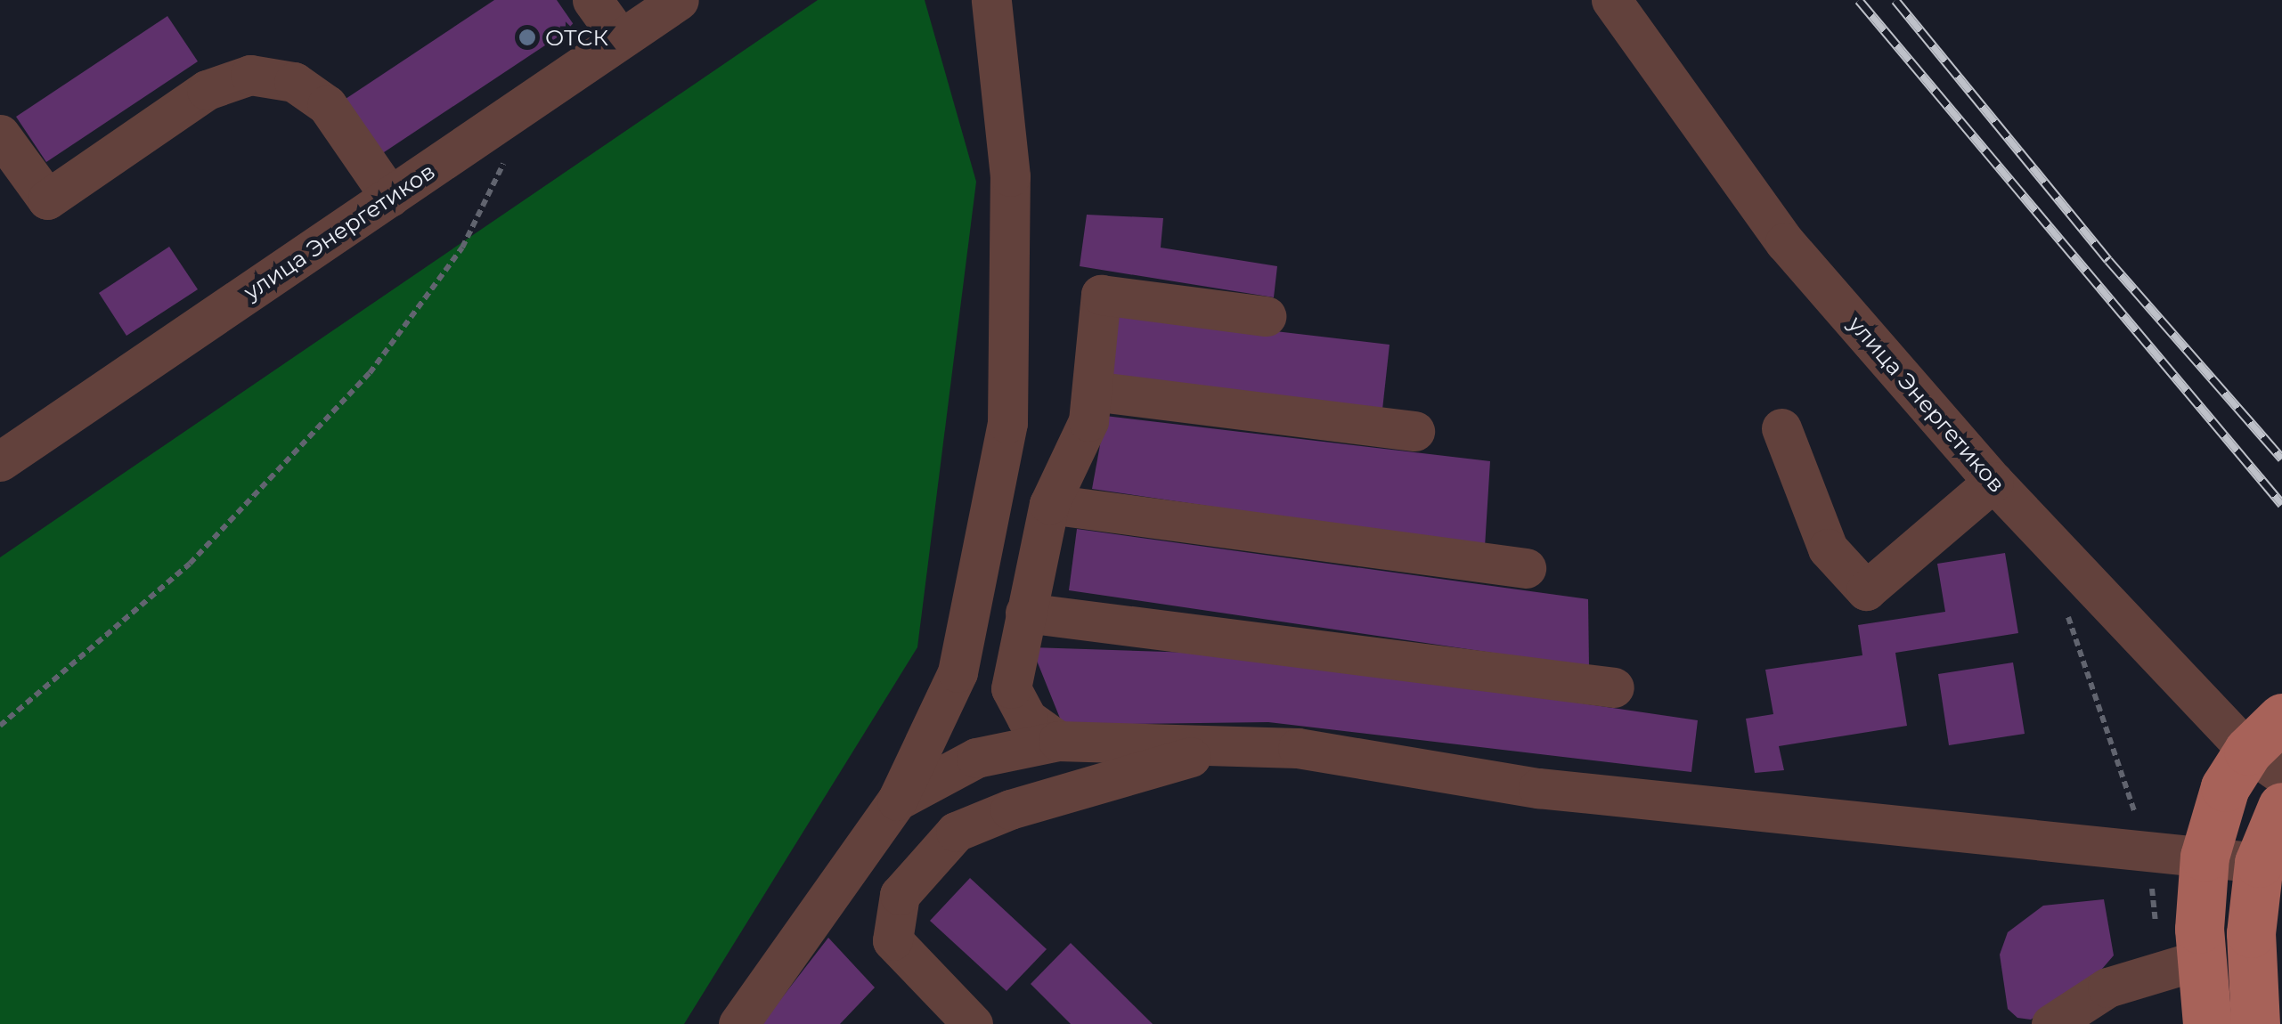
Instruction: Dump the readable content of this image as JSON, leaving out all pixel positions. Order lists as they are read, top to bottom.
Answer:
{
  "streets": {
    "street": ["улица Энергетиков"]
  },
  "places": ["ОТСК"]
}
